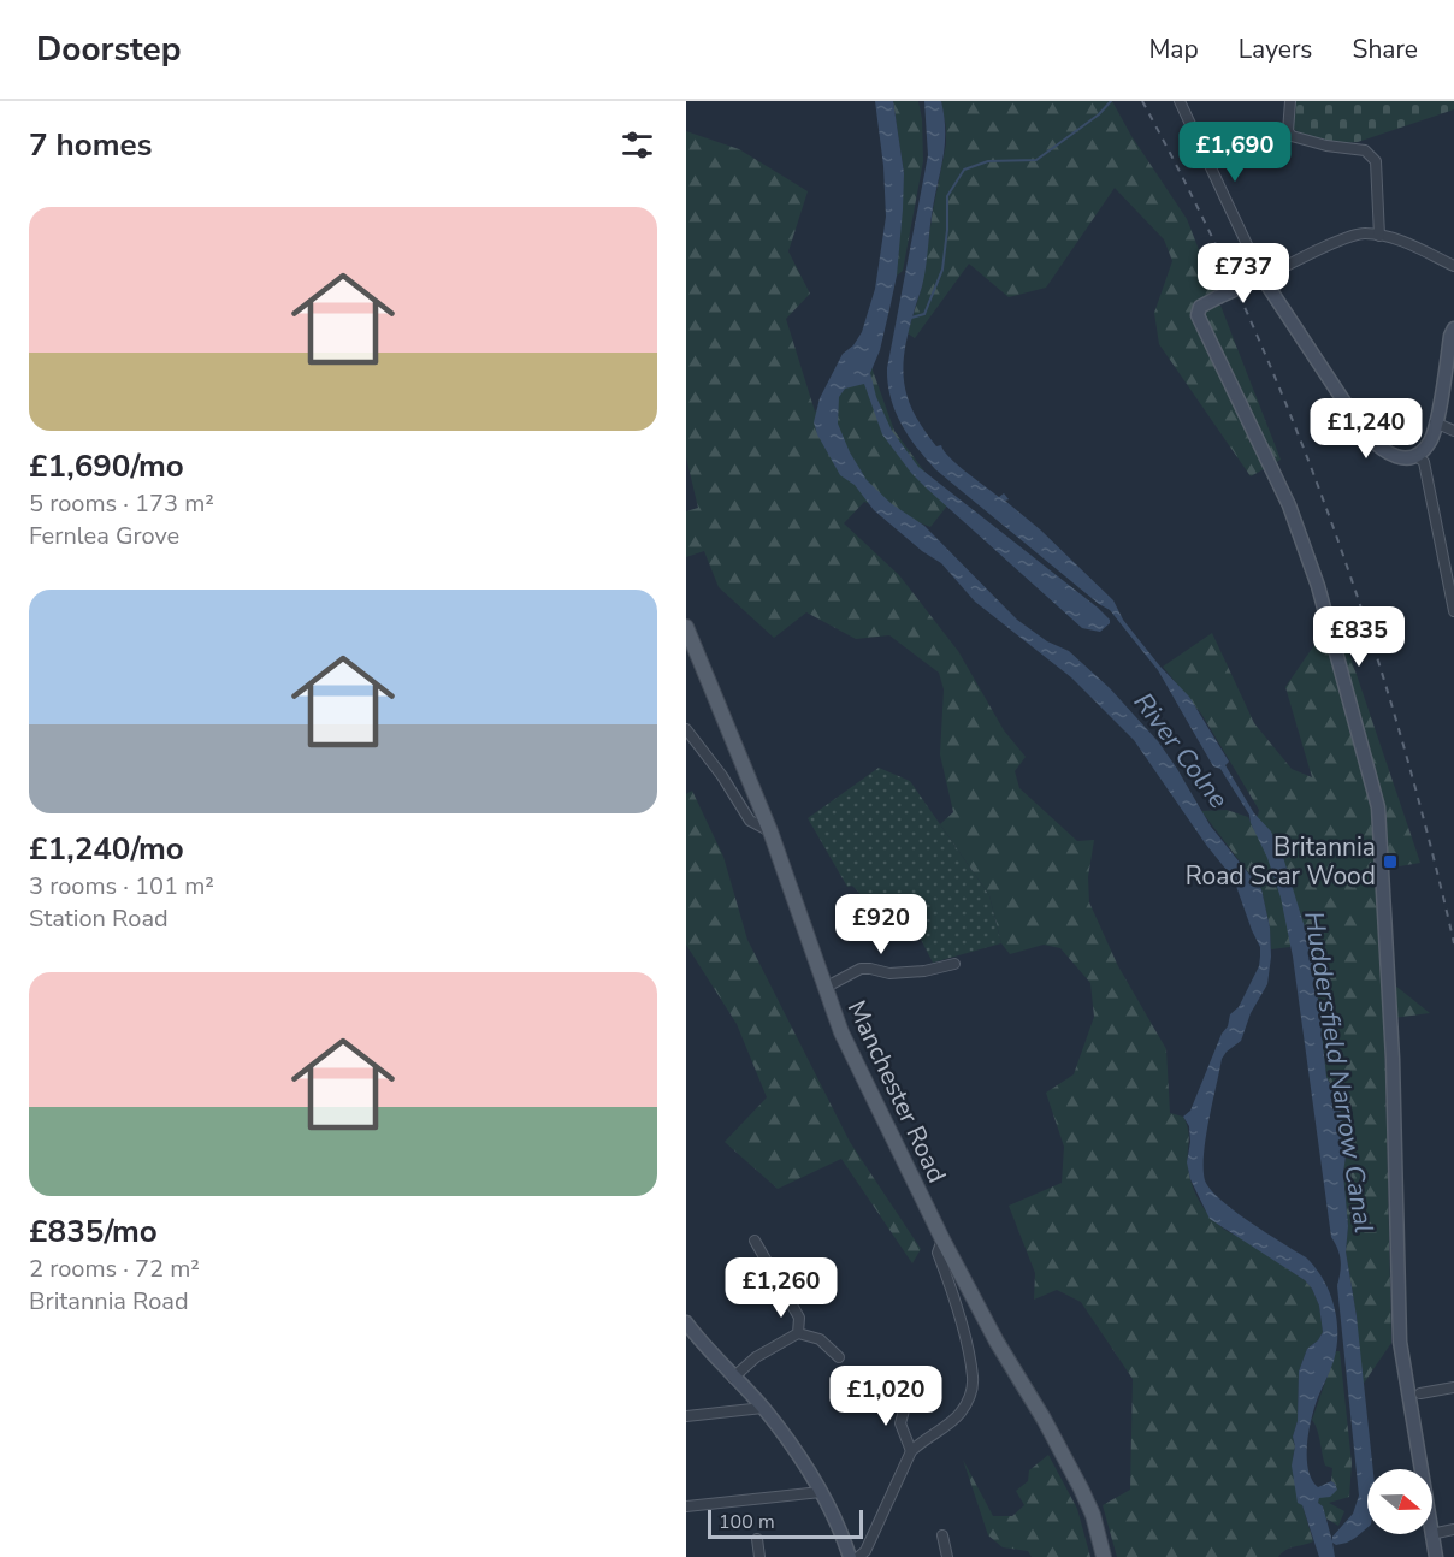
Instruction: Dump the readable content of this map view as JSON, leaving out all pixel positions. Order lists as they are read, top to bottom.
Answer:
{
  "streets": {
    "main road": ["Manchester Road"]
  },
  "water": ["River Colne", "Huddersfield Narrow Canal"],
  "places": {
    "transit": ["Britannia Road Scar Wood"]
  },
  "scale_bar": "100 m",
  "north": "right",
  "page": {
    "header": "Doorstep",
    "nav": ["Map", "Layers", "Share"],
    "heading": "7 homes",
    "price": [
      "£1,690",
      "£737",
      "£1,240",
      "£835",
      "£920",
      "£1,260",
      "£1,020"
    ],
    "list": [
      {
        "name": "£1,690/mo",
        "note": "5 rooms · 173 m² · Fernlea Grove"
      },
      {
        "name": "£1,240/mo",
        "note": "3 rooms · 101 m² · Station Road"
      },
      {
        "name": "£835/mo",
        "note": "2 rooms · 72 m² · Britannia Road"
      }
    ],
    "scale": "100 m"
  }
}
